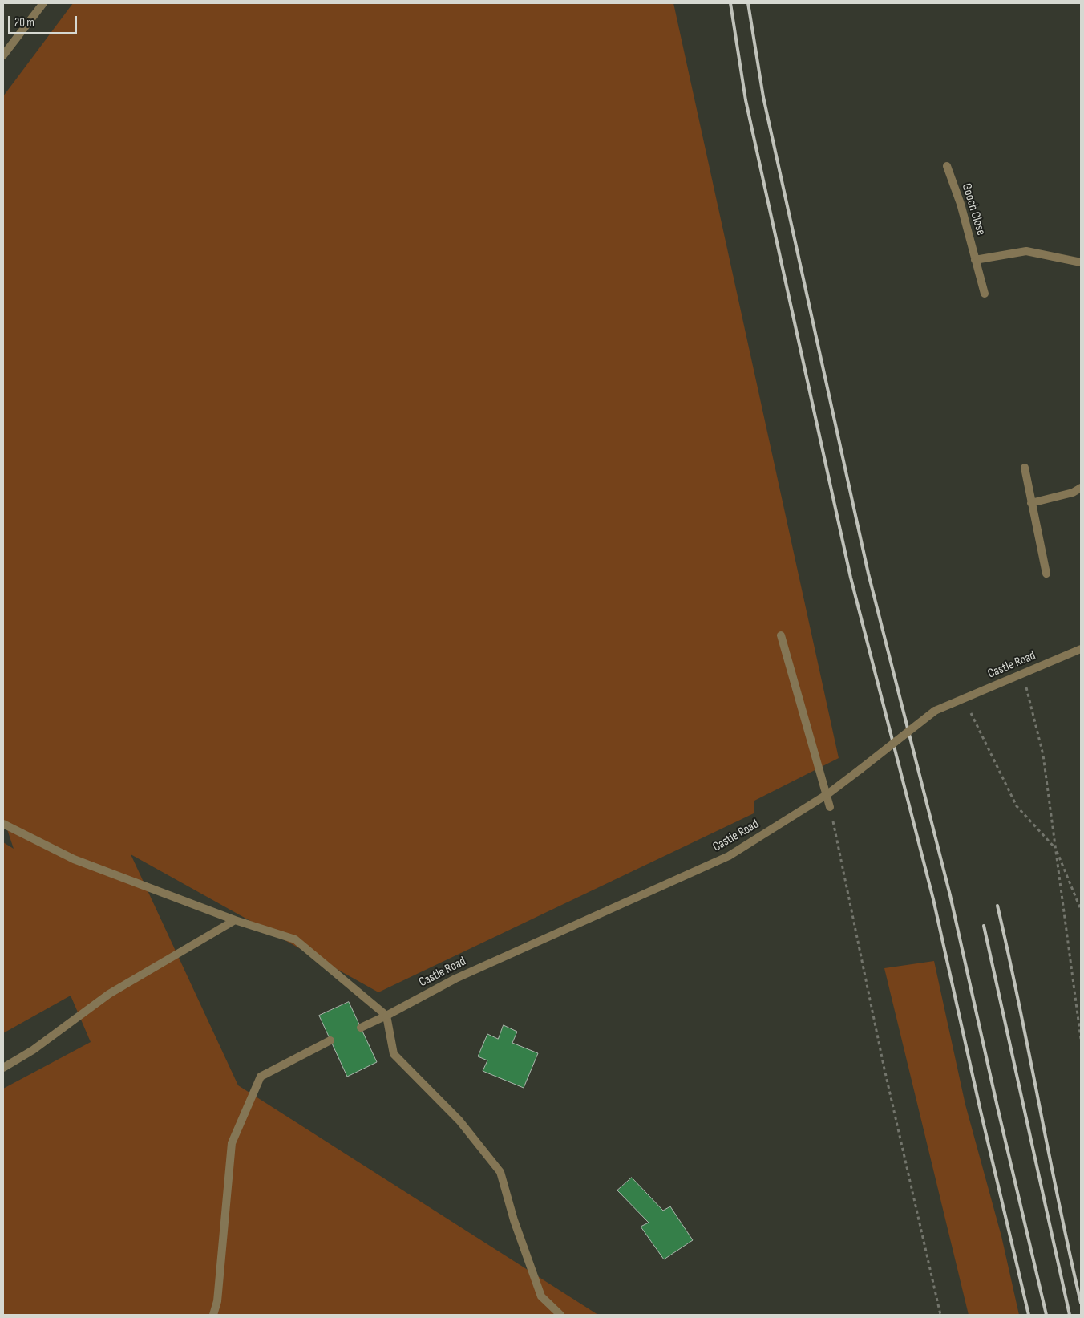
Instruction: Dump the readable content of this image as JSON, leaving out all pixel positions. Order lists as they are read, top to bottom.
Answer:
{
  "streets": {
    "street": ["Gooch Close", "Castle Road"]
  },
  "scale_bar": "20 m"
}
